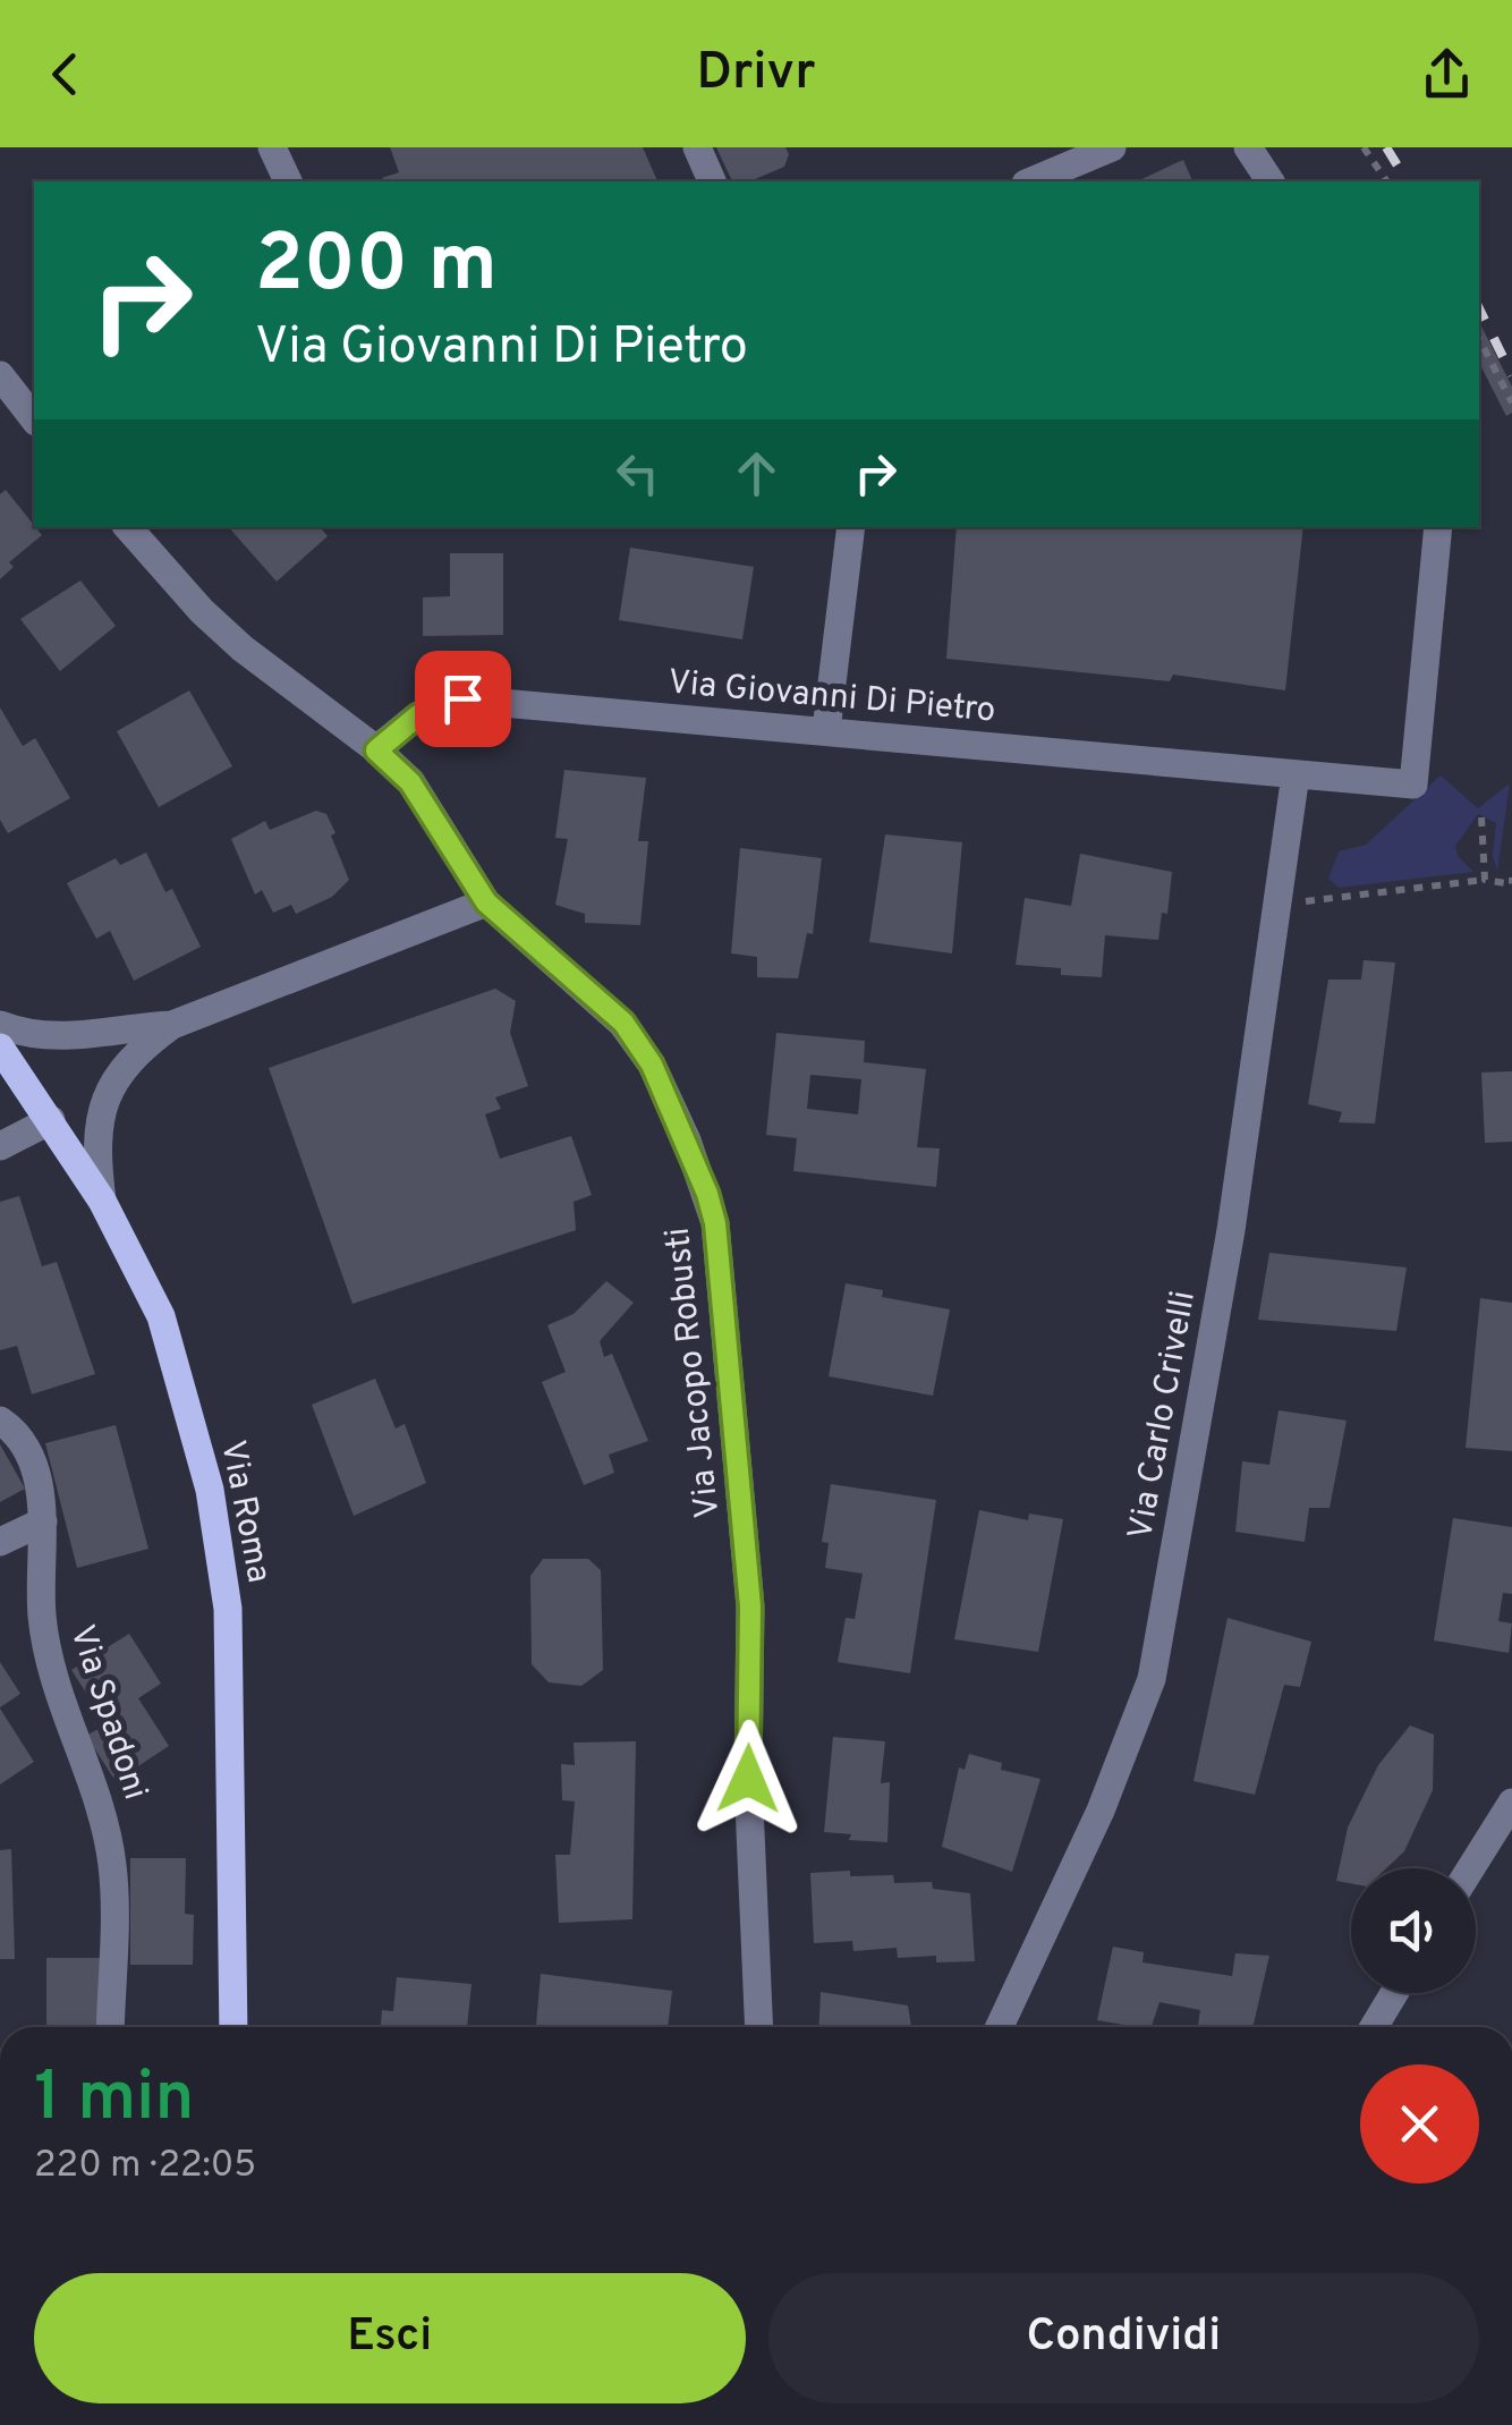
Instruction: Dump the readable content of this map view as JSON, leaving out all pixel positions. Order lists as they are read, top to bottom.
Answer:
{
  "streets": {
    "main road": ["Via Roma"],
    "street": [
      "Via Giovanni Di Pietro",
      "Via Jacopo Robusti",
      "Via Carlo Crivelli",
      "Via Spadoni"
    ]
  },
  "crossings": [
    ["Via Giovanni Di Pietro", "Via Jacopo Robusti"],
    ["Via Giovanni Di Pietro", "Via Carlo Crivelli"]
  ],
  "page": {
    "header": "Drivr",
    "turn": ["200 m", "Via Giovanni Di Pietro"],
    "heading": ["1 min", "220 m · 22:05"],
    "buttons": ["Esci", "Condividi"]
  }
}
